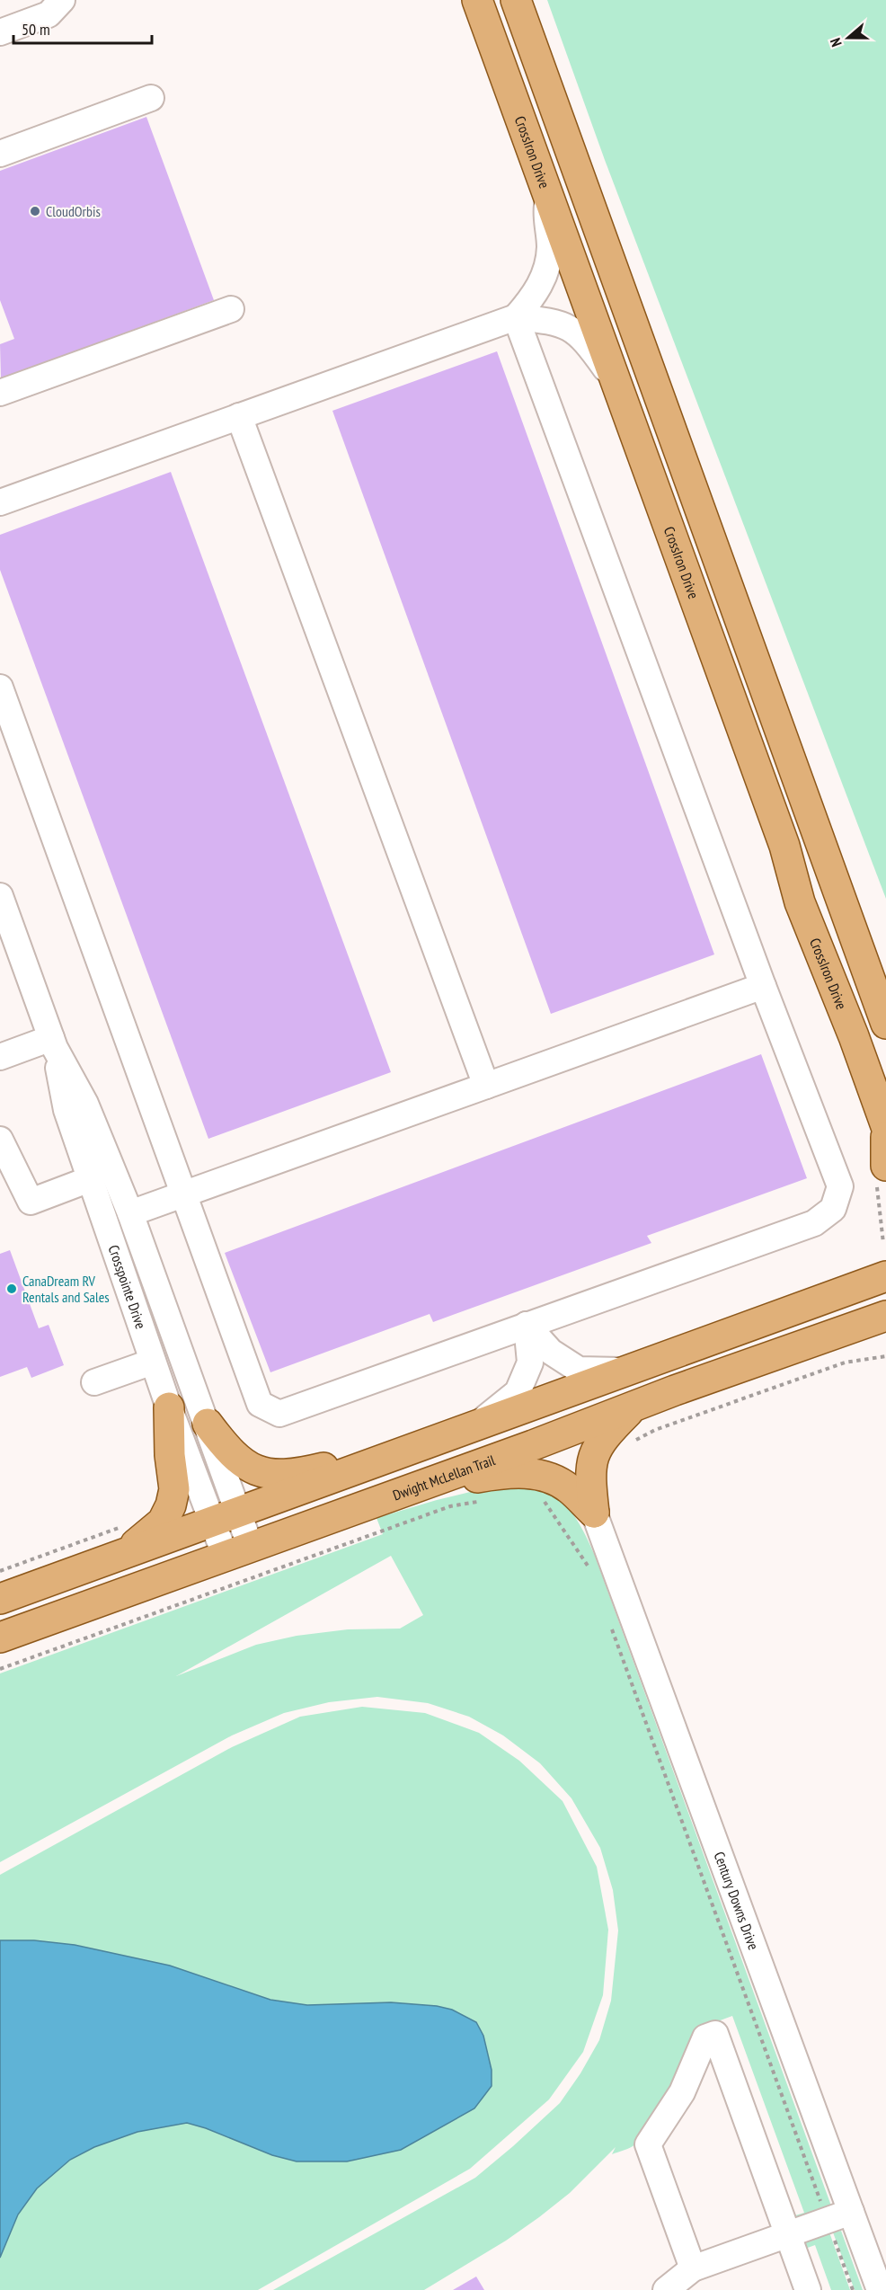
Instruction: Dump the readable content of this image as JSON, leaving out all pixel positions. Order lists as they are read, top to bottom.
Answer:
{
  "streets": {
    "main road": ["CrossIron Drive", "Dwight McLellan Trail"],
    "street": ["Crosspointe Drive", "Century Downs Drive"]
  },
  "places": ["CloudOrbis", "CanaDream RV Rentals and Sales"],
  "scale_bar": "50 m",
  "north": "left"
}
